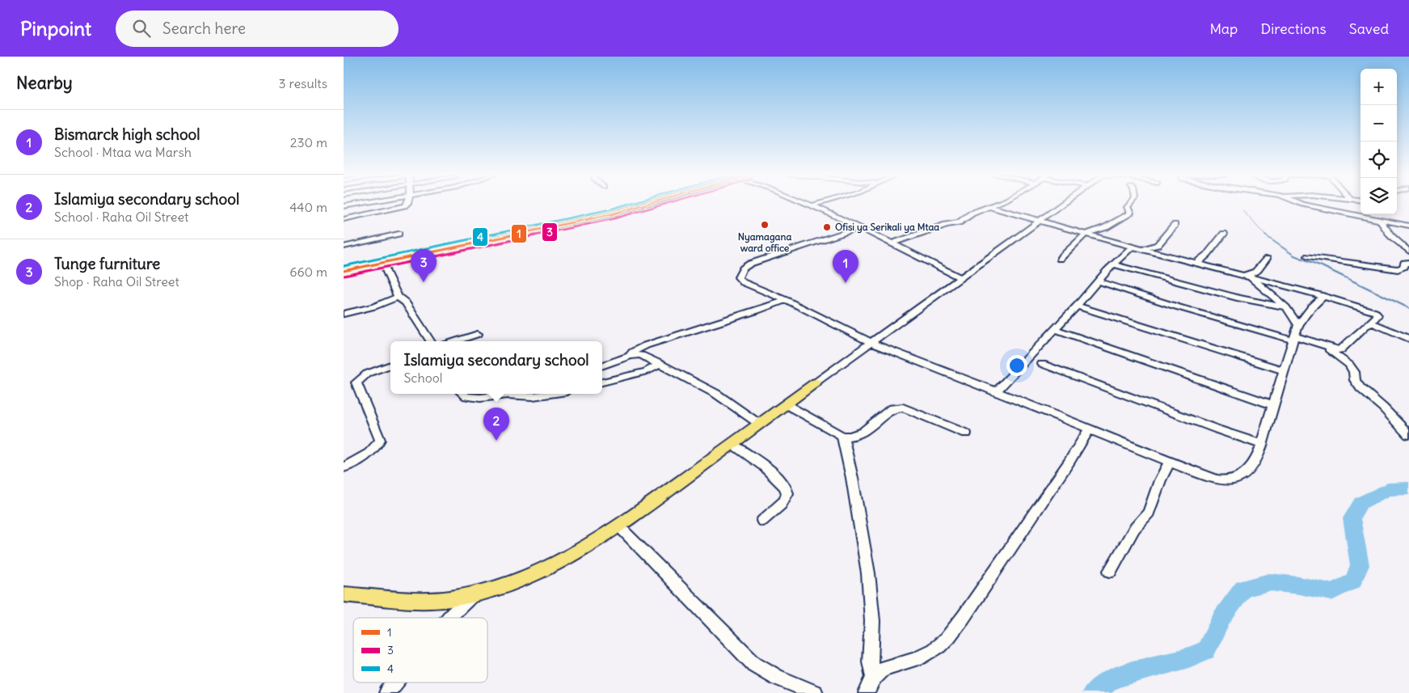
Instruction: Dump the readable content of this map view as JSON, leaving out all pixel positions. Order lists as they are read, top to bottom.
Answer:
{
  "places": ["Nyamagana ward office", "Ofisi ya Serikali ya Mtaa"],
  "lines": ["transit line 1", "transit line 3", "transit line 4"],
  "legend": ["1", "3", "4"],
  "page": {
    "header": "Pinpoint",
    "search": "Search here",
    "nav": ["Map", "Directions", "Saved"],
    "heading": ["Nearby", "3 results"],
    "map_buttons": ["+", "−"],
    "list": [
      {
        "mark": "1",
        "name": "Bismarck high school",
        "note": "School · Mtaa wa Marsh",
        "value": "230 m"
      },
      {
        "mark": "2",
        "name": "Islamiya secondary school",
        "note": "School · Raha Oil Street",
        "value": "440 m"
      },
      {
        "mark": "3",
        "name": "Tunge furniture",
        "note": "Shop · Raha Oil Street",
        "value": "660 m"
      }
    ],
    "pins": ["3", "1", "2"],
    "popup": ["Islamiya secondary school", "School"]
  }
}
